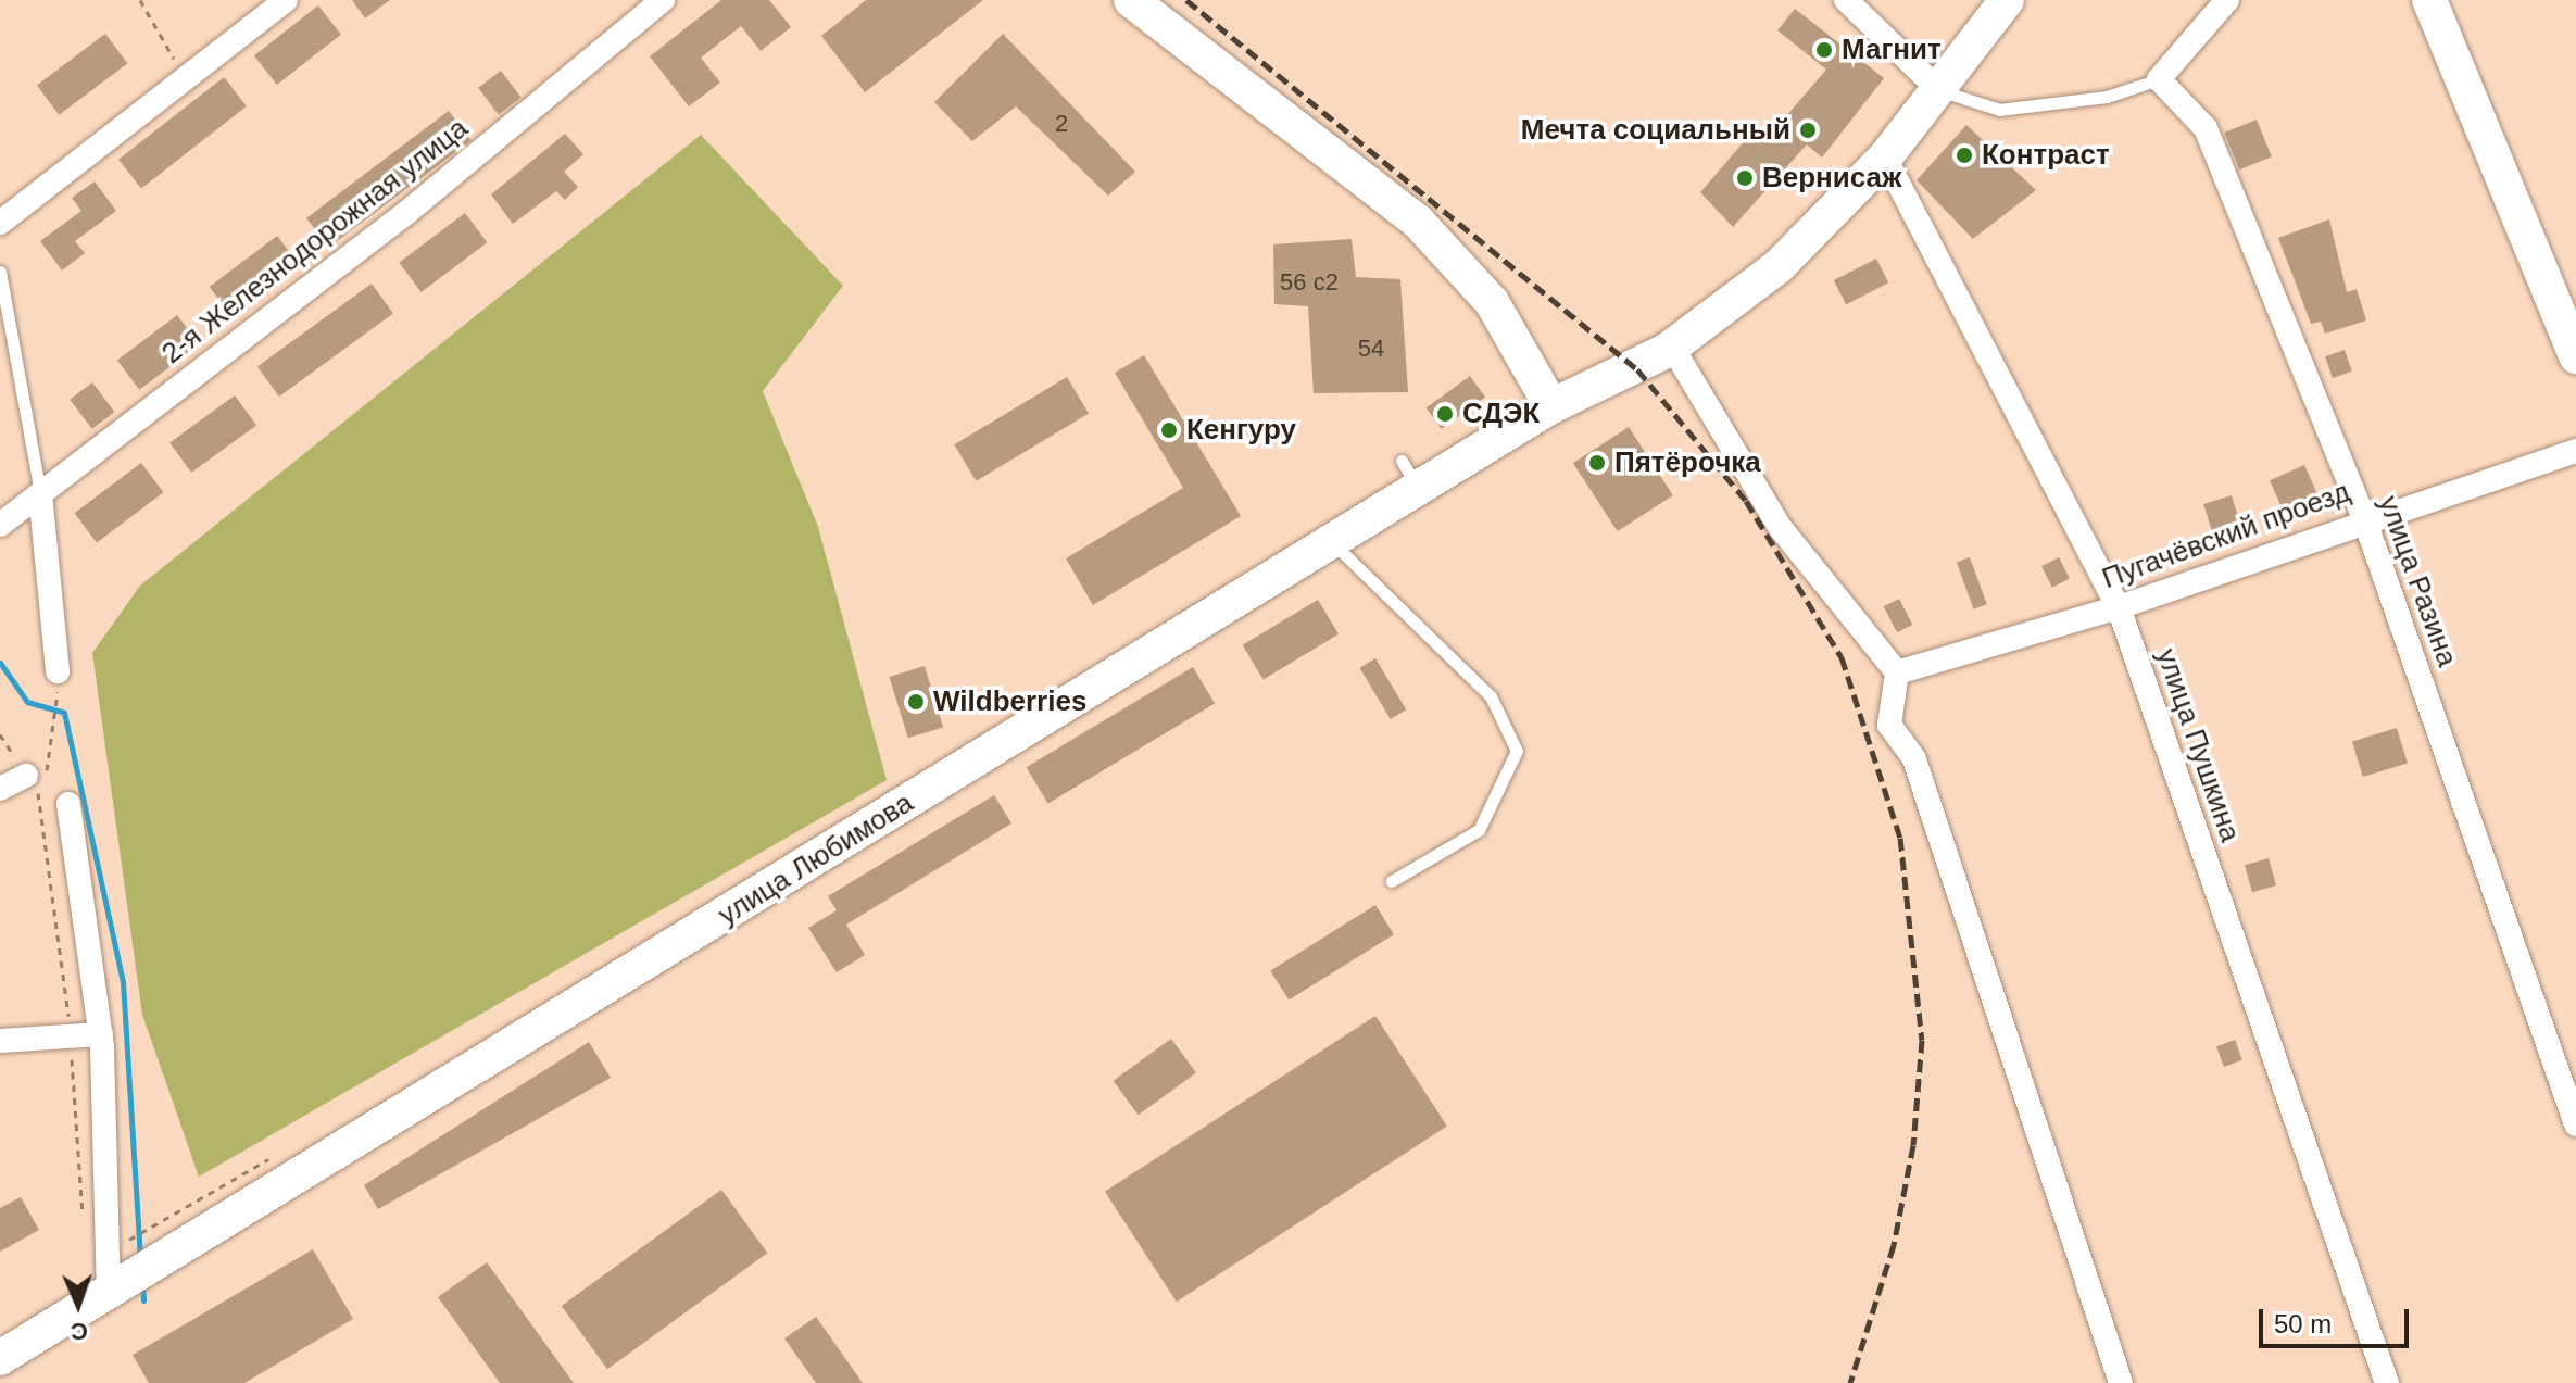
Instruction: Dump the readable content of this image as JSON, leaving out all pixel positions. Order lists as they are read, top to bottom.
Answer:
{
  "streets": {
    "main road": ["улица Любимова"],
    "street": [
      "2-я Железнодорожная улица",
      "Пугачёвский проезд",
      "улица Разина",
      "улица Пушкина"
    ]
  },
  "crossings": [
    ["Пугачёвский проезд", "улица Разина"],
    ["Пугачёвский проезд", "улица Пушкина"],
    ["улица Пушкина", "улица Любимова"]
  ],
  "places": [
    "Магнит",
    "Мечта социальный",
    "Контраст",
    "Вернисаж",
    "СДЭК",
    "Кенгуру",
    "Пятёрочка",
    "Wildberries"
  ],
  "house_numbers": ["2", "56 с2", "54"],
  "scale_bar": "50 m",
  "north": "bottom"
}
